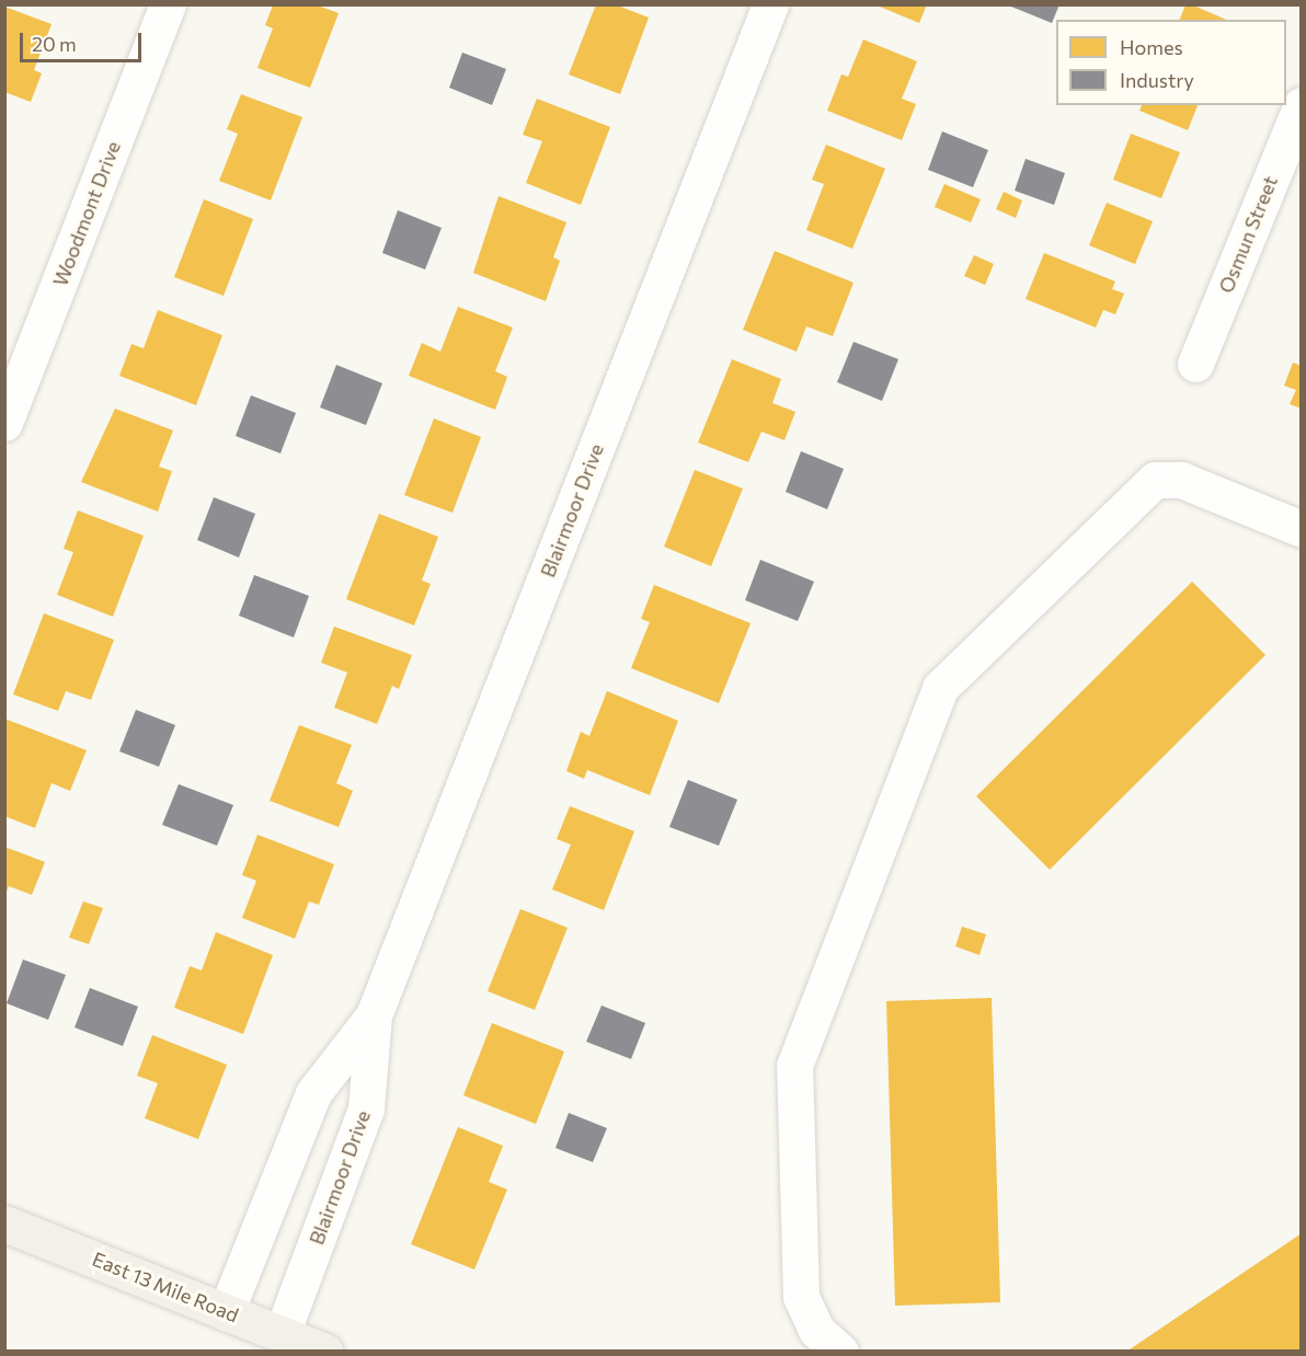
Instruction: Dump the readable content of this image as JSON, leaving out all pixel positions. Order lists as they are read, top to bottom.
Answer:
{
  "streets": {
    "main road": ["East 13 Mile Road"],
    "street": ["Woodmont Drive", "Osmun Street", "Blairmoor Drive"]
  },
  "crossings": [
    ["Blairmoor Drive", "East 13 Mile Road"]
  ],
  "legend": ["Homes", "Industry"],
  "scale_bar": "20 m"
}
